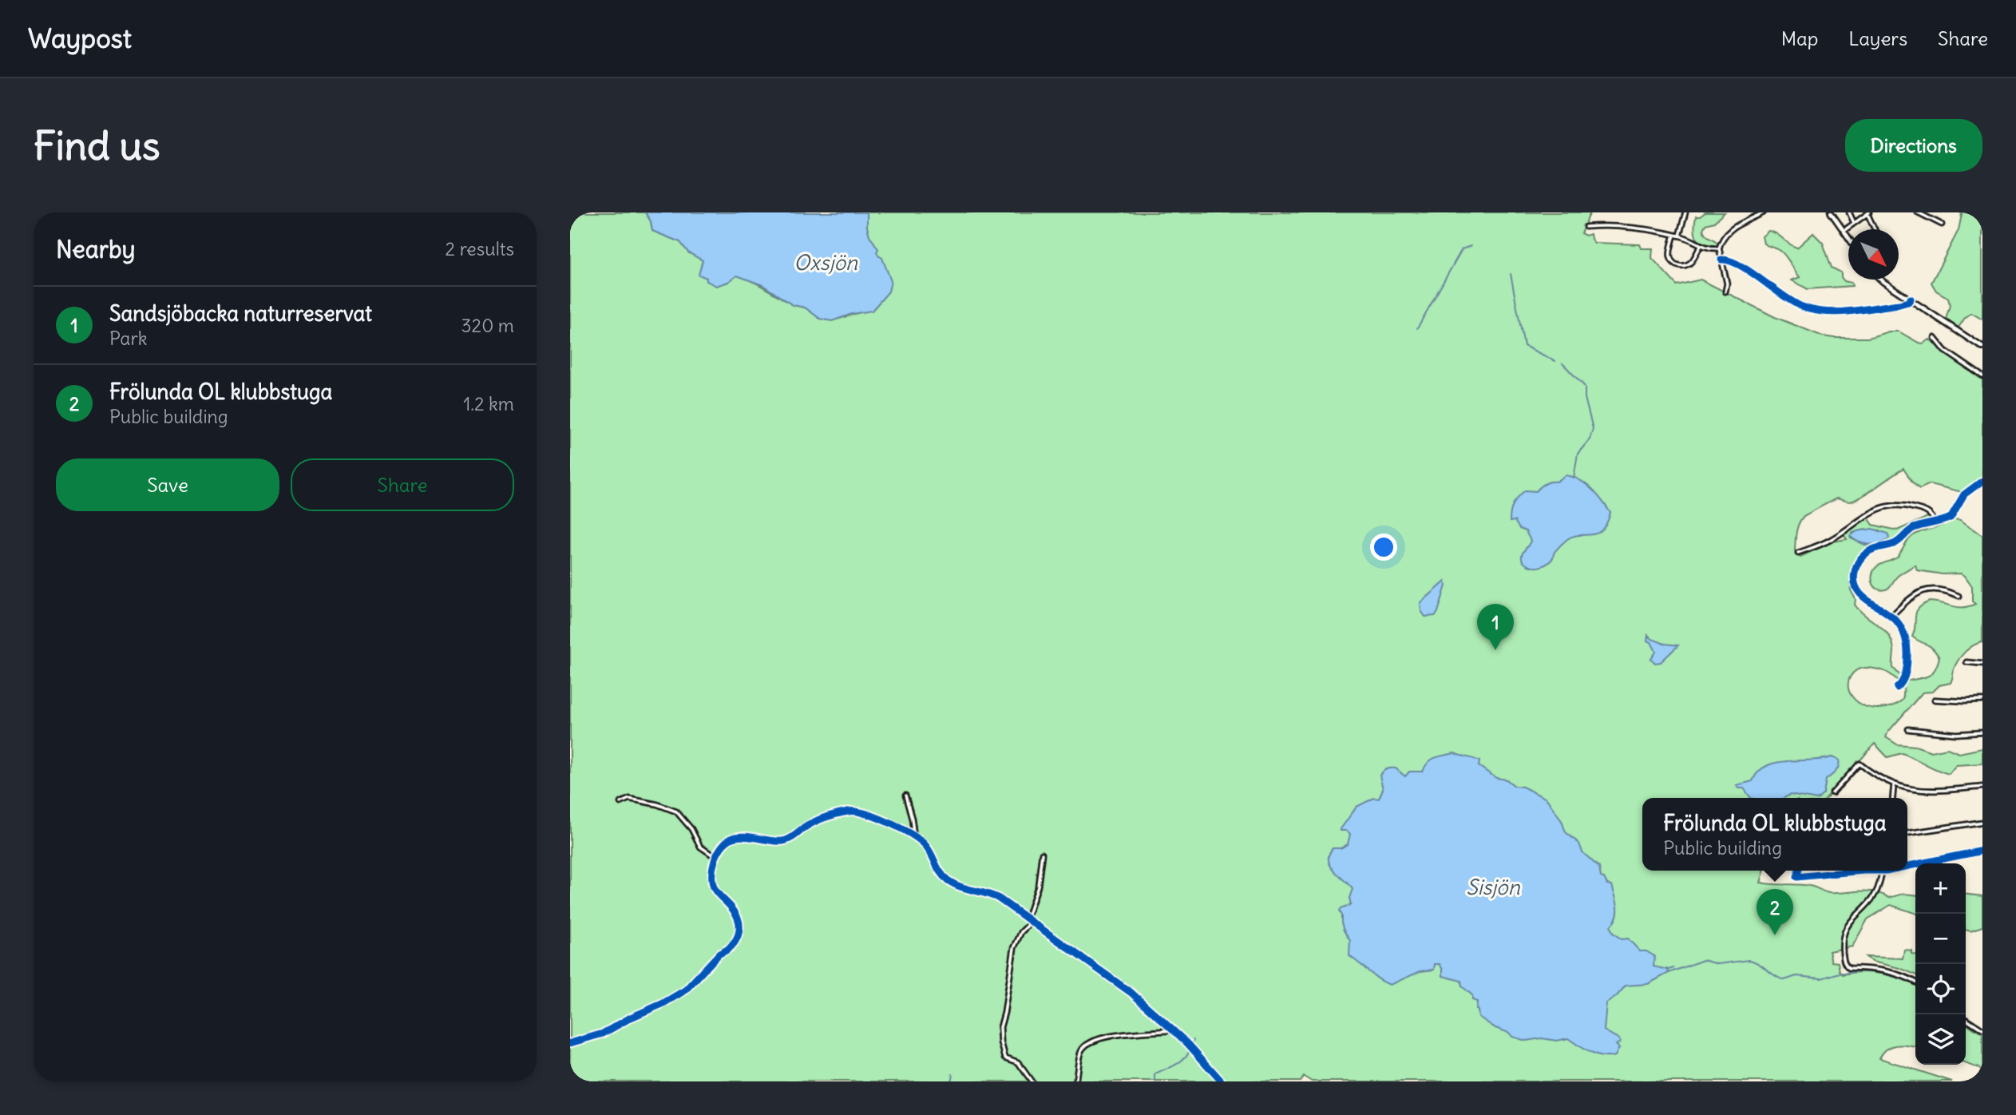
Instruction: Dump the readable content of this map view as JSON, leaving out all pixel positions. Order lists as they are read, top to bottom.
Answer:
{
  "water": ["Oxsjön", "Sisjön"],
  "north": "bottom right",
  "page": {
    "header": "Waypost",
    "nav": ["Map", "Layers", "Share"],
    "buttons": [
      "Directions",
      ["Save", "Share"]
    ],
    "title": "Find us",
    "heading": ["Nearby", "2 results"],
    "list": [
      {
        "mark": "1",
        "name": "Sandsjöbacka naturreservat",
        "note": "Park",
        "value": "320 m"
      },
      {
        "mark": "2",
        "name": "Frölunda OL klubbstuga",
        "note": "Public building",
        "value": "1.2 km"
      }
    ],
    "pins": ["1", "2"],
    "popup": ["Frölunda OL klubbstuga", "Public building"],
    "map_buttons": ["+", "−"]
  }
}
